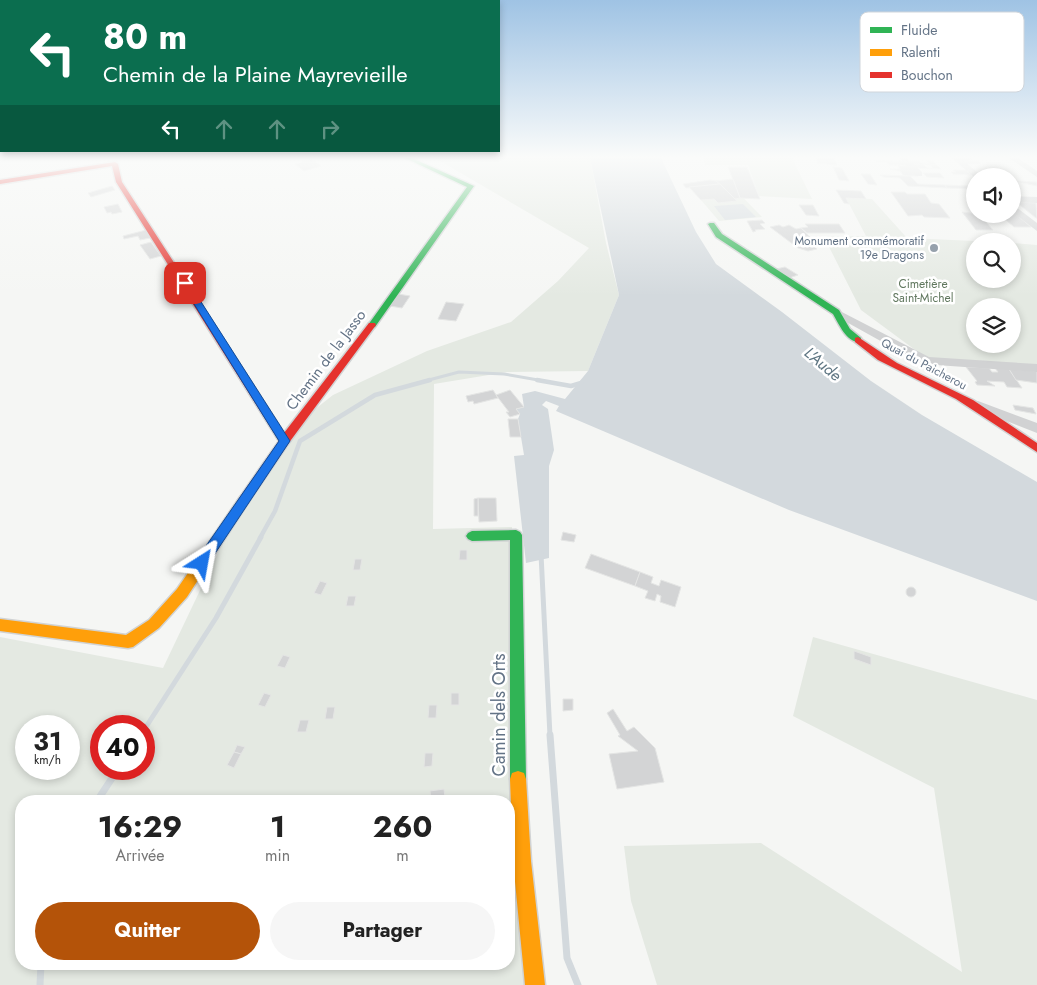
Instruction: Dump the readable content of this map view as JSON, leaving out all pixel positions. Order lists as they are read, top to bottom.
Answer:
{
  "streets": {
    "street": ["Chemin de la Jasso", "Quai du Paicherou", "Camin dels Orts"]
  },
  "water": ["L'Aude"],
  "parks": ["Cimetière Saint-Michel"],
  "places": ["Monument commémoratif 19e Dragons"],
  "legend": ["Fluide", "Ralenti", "Bouchon"],
  "page": {
    "turn": ["80 m", "Chemin de la Plaine Mayrevieille"],
    "speed": "31 km/h",
    "limit": "40",
    "eta": [
      "16:29",
      "Arrivée",
      "1",
      "min",
      "260",
      "m"
    ],
    "buttons": ["Quitter", "Partager"]
  }
}
